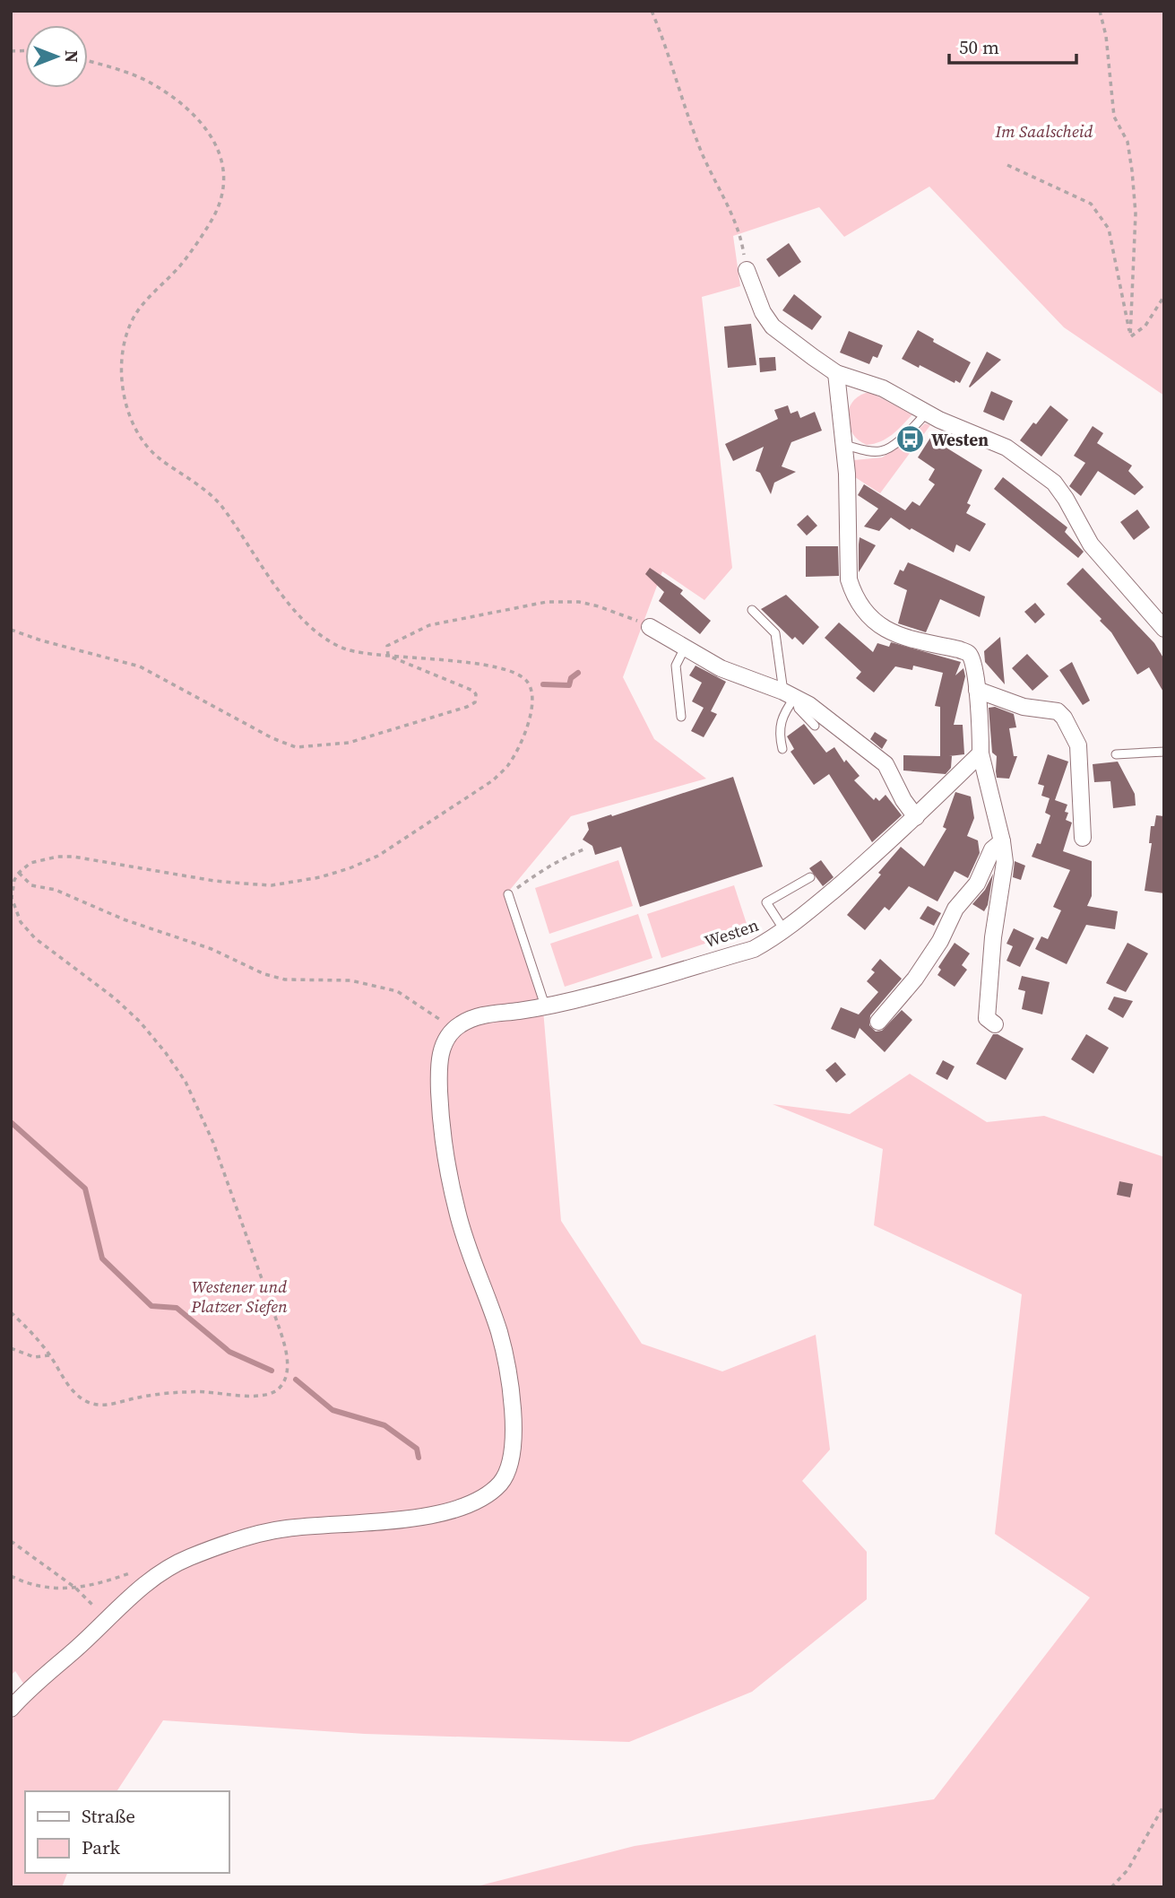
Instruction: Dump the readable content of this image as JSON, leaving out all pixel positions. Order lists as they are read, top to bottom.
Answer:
{
  "streets": {
    "street": ["Westen"]
  },
  "parks": ["Im Saalscheid", "Westener und Platzer Siefen"],
  "places": {
    "bus stop": ["Westen"]
  },
  "legend": ["Straße", "Park"],
  "scale_bar": "50 m",
  "north": "right"
}
